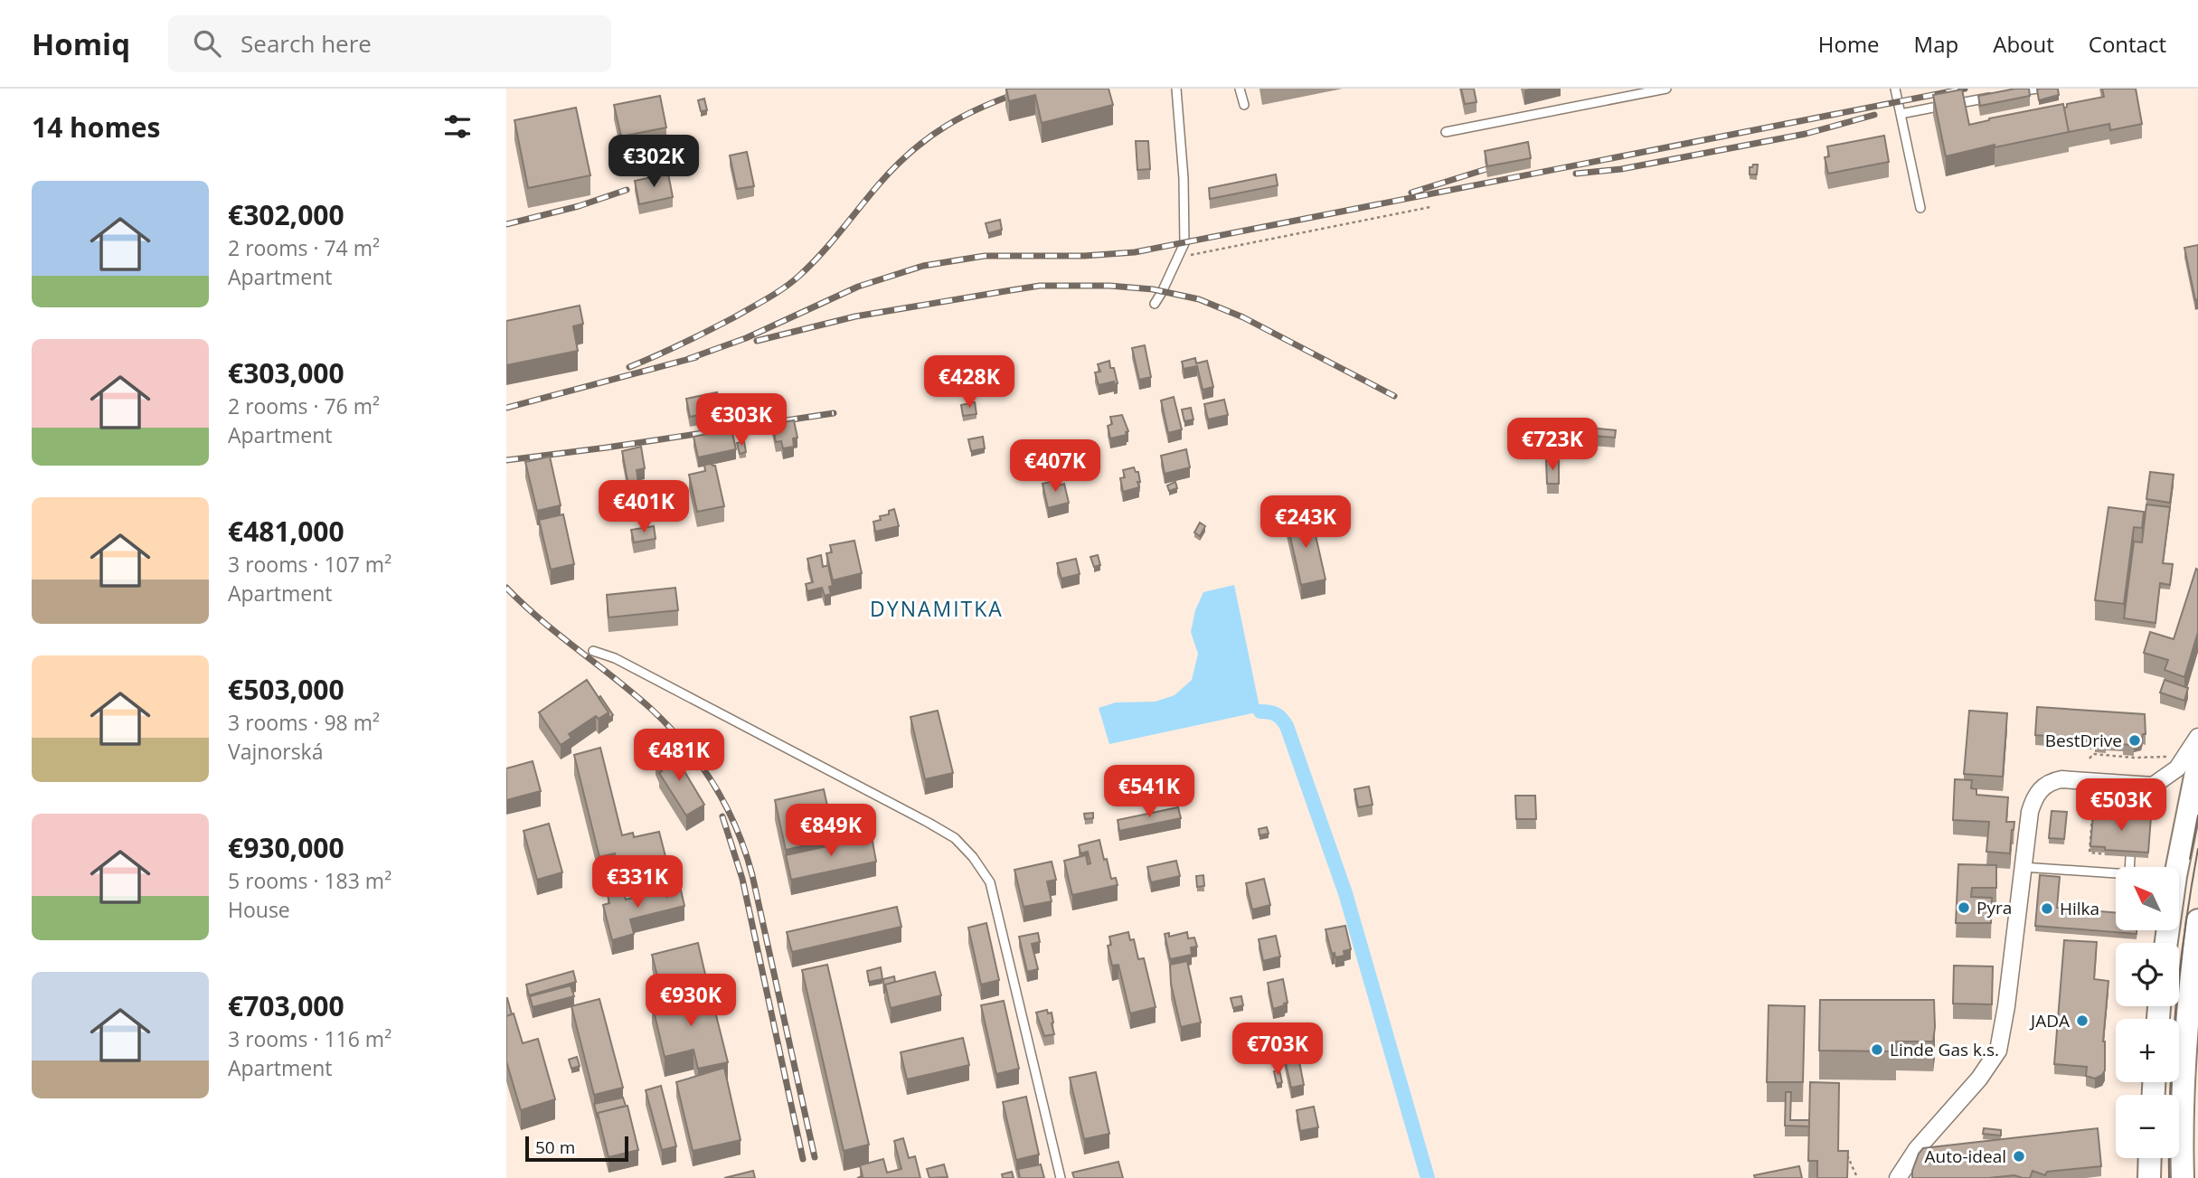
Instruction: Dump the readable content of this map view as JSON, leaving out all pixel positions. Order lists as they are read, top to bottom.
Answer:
{
  "districts": ["DYNAMITKA"],
  "places": [
    "BestDrive",
    "Pyra",
    "Hilka",
    "JADA",
    "Linde Gas k.s.",
    "Auto-ideal"
  ],
  "scale_bar": "50 m",
  "north": "top left",
  "page": {
    "header": "Homiq",
    "search": "Search here",
    "nav": [
      "Home",
      "Map",
      "About",
      "Contact"
    ],
    "heading": "14 homes",
    "price": [
      "€302K",
      "€428K",
      "€303K",
      "€723K",
      "€407K",
      "€401K",
      "€243K",
      "€481K",
      "€541K",
      "€503K",
      "€849K",
      "€331K",
      "€930K",
      "€703K"
    ],
    "list": [
      {
        "name": "€302,000",
        "note": "2 rooms · 74 m² · Apartment"
      },
      {
        "name": "€303,000",
        "note": "2 rooms · 76 m² · Apartment"
      },
      {
        "name": "€481,000",
        "note": "3 rooms · 107 m² · Apartment"
      },
      {
        "name": "€503,000",
        "note": "3 rooms · 98 m² · Vajnorská"
      },
      {
        "name": "€930,000",
        "note": "5 rooms · 183 m² · House"
      },
      {
        "name": "€703,000",
        "note": "3 rooms · 116 m² · Apartment"
      }
    ],
    "map_buttons": ["+", "−"],
    "scale": "50 m"
  }
}
